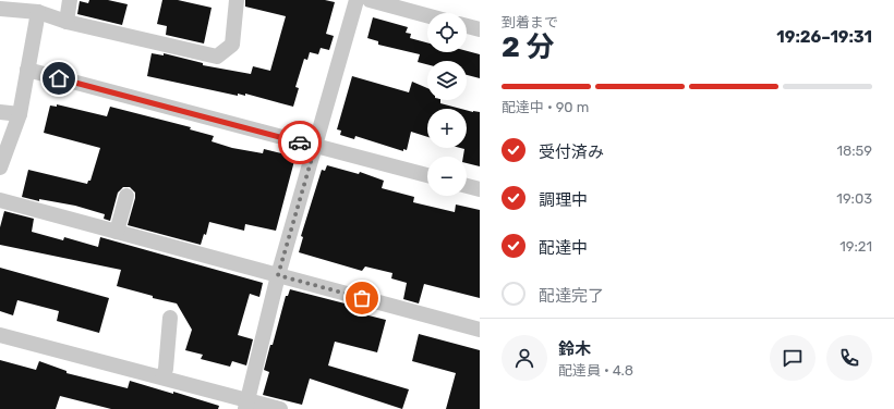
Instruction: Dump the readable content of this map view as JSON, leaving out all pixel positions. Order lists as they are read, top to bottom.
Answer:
{
  "page": {
    "heading": ["2 分", "到着まで", "19:26–19:31"],
    "panel": ["鈴木", "配達員 · 4.8"],
    "map_buttons": ["+", "−"],
    "bar": "配達中 · 90 m",
    "list": [
      ["受付済み", "18:59"],
      ["調理中", "19:03"],
      ["配達中", "19:21"],
      "配達完了"
    ]
  }
}
